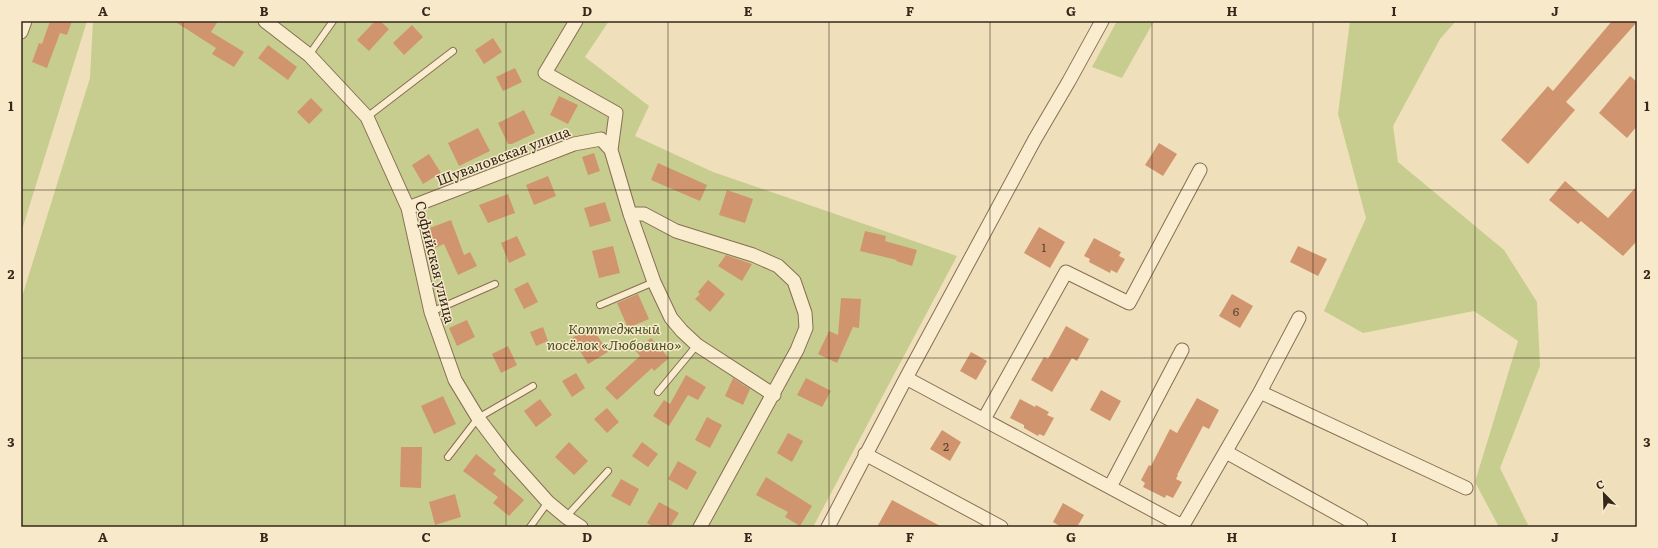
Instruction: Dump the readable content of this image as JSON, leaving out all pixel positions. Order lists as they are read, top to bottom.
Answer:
{
  "streets": {
    "street": ["Шуваловская улица", "Софийская улица"]
  },
  "crossings": [
    ["Шуваловская улица", "Софийская улица"]
  ],
  "parks": ["Коттеджный посёлок «Любовино»"],
  "house_numbers": ["1", "6", "2"],
  "north": "top left",
  "grid": {
    "columns": [
      "A",
      "B",
      "C",
      "D",
      "E",
      "F",
      "G",
      "H",
      "I",
      "J"
    ],
    "rows": ["1", "2", "3"]
  }
}
